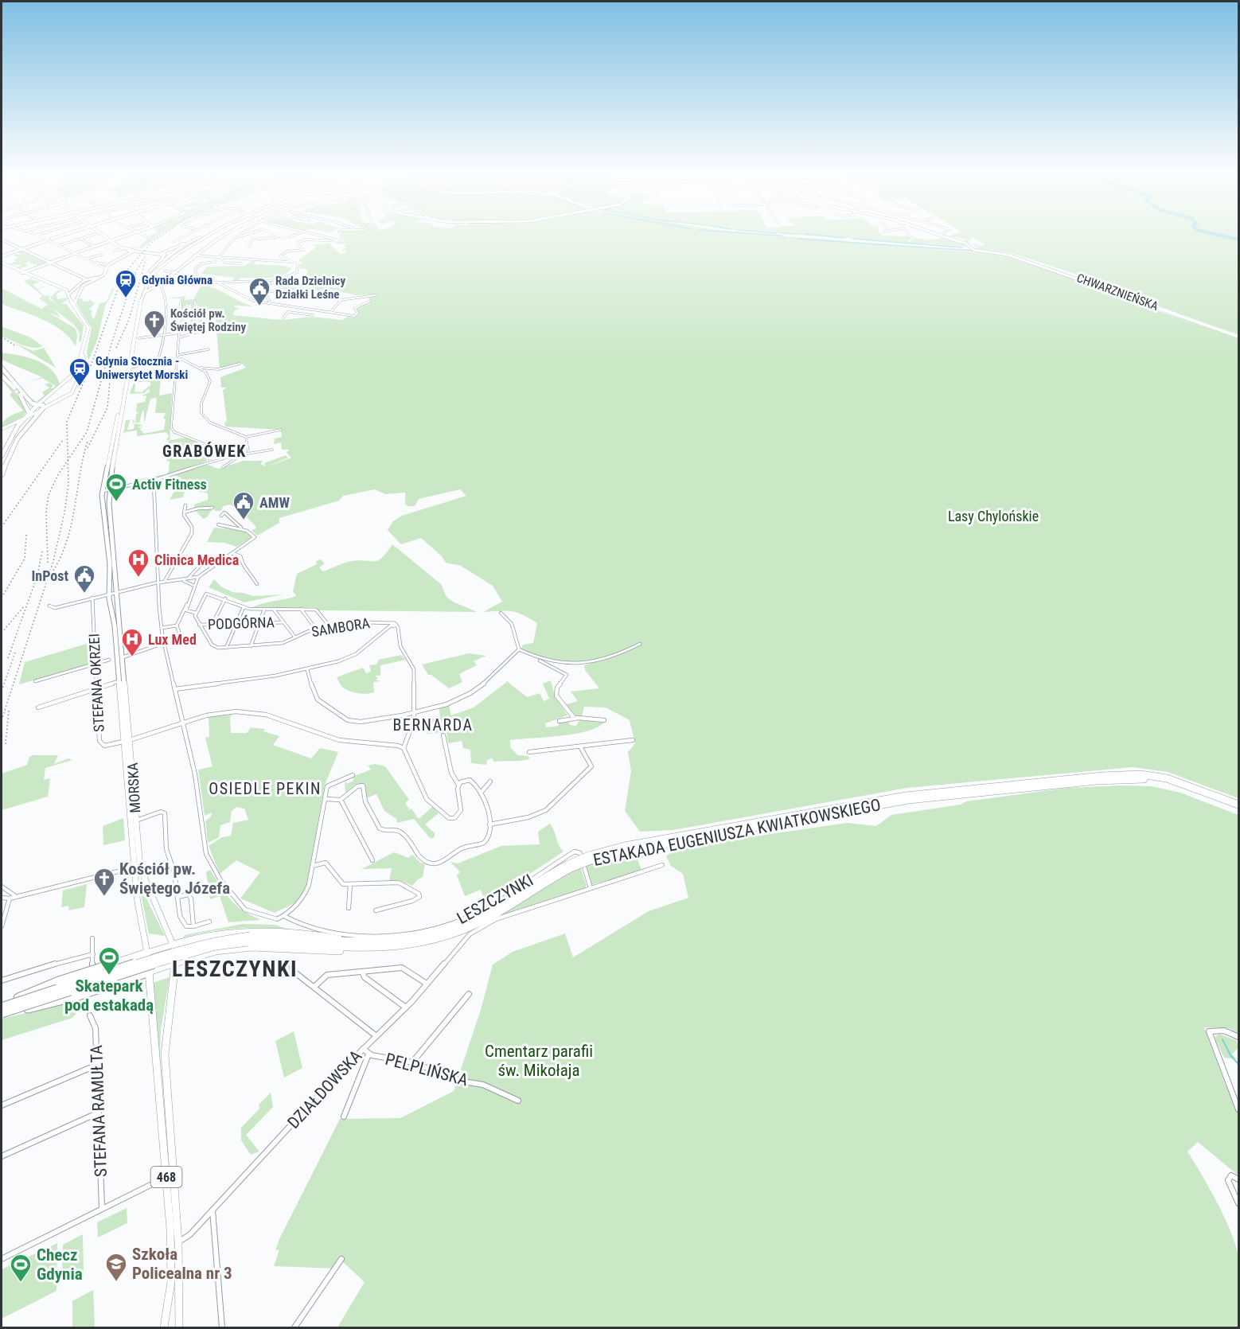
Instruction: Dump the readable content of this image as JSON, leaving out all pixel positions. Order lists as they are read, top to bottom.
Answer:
{
  "streets": {
    "highway": ["ESTAKADA EUGENIUSZA KWIATKOWSKIEGO"],
    "main road": ["MORSKA", "468"],
    "street": [
      "CHWARZNIEŃSKA",
      "PODGÓRNA",
      "SAMBORA",
      "STEFANA OKRZEI",
      "LESZCZYNKI",
      "PELPLIŃSKA",
      "DZIAŁDOWSKA",
      "STEFANA RAMUŁTA"
    ]
  },
  "crossings": [
    ["PODGÓRNA", "SAMBORA"],
    ["STEFANA OKRZEI", "MORSKA"],
    ["MORSKA", "DZIAŁDOWSKA"],
    ["MORSKA", "468"],
    ["LESZCZYNKI", "DZIAŁDOWSKA"],
    ["PELPLIŃSKA", "DZIAŁDOWSKA"]
  ],
  "districts": [
    "GRABÓWEK",
    "BERNARDA",
    "OSIEDLE PEKIN",
    "LESZCZYNKI"
  ],
  "parks": ["Lasy Chylońskie", "Cmentarz parafii św. Mikołaja"],
  "places": {
    "station": ["Gdynia Główna", "Gdynia Stocznia - Uniwersytet Morski"],
    "public building": ["Rada Dzielnicy Działki Leśne", "AMW", "InPost"],
    "church": ["Kościół pw. Świętej Rodziny", "Kościół pw. Świętego Józefa"],
    "sports": ["Activ Fitness", "Skatepark pod estakadą", "Checz Gdynia"],
    "hospital": ["Clinica Medica", "Lux Med"],
    "school or university": ["Szkoła Policealna nr 3"]
  }
}
